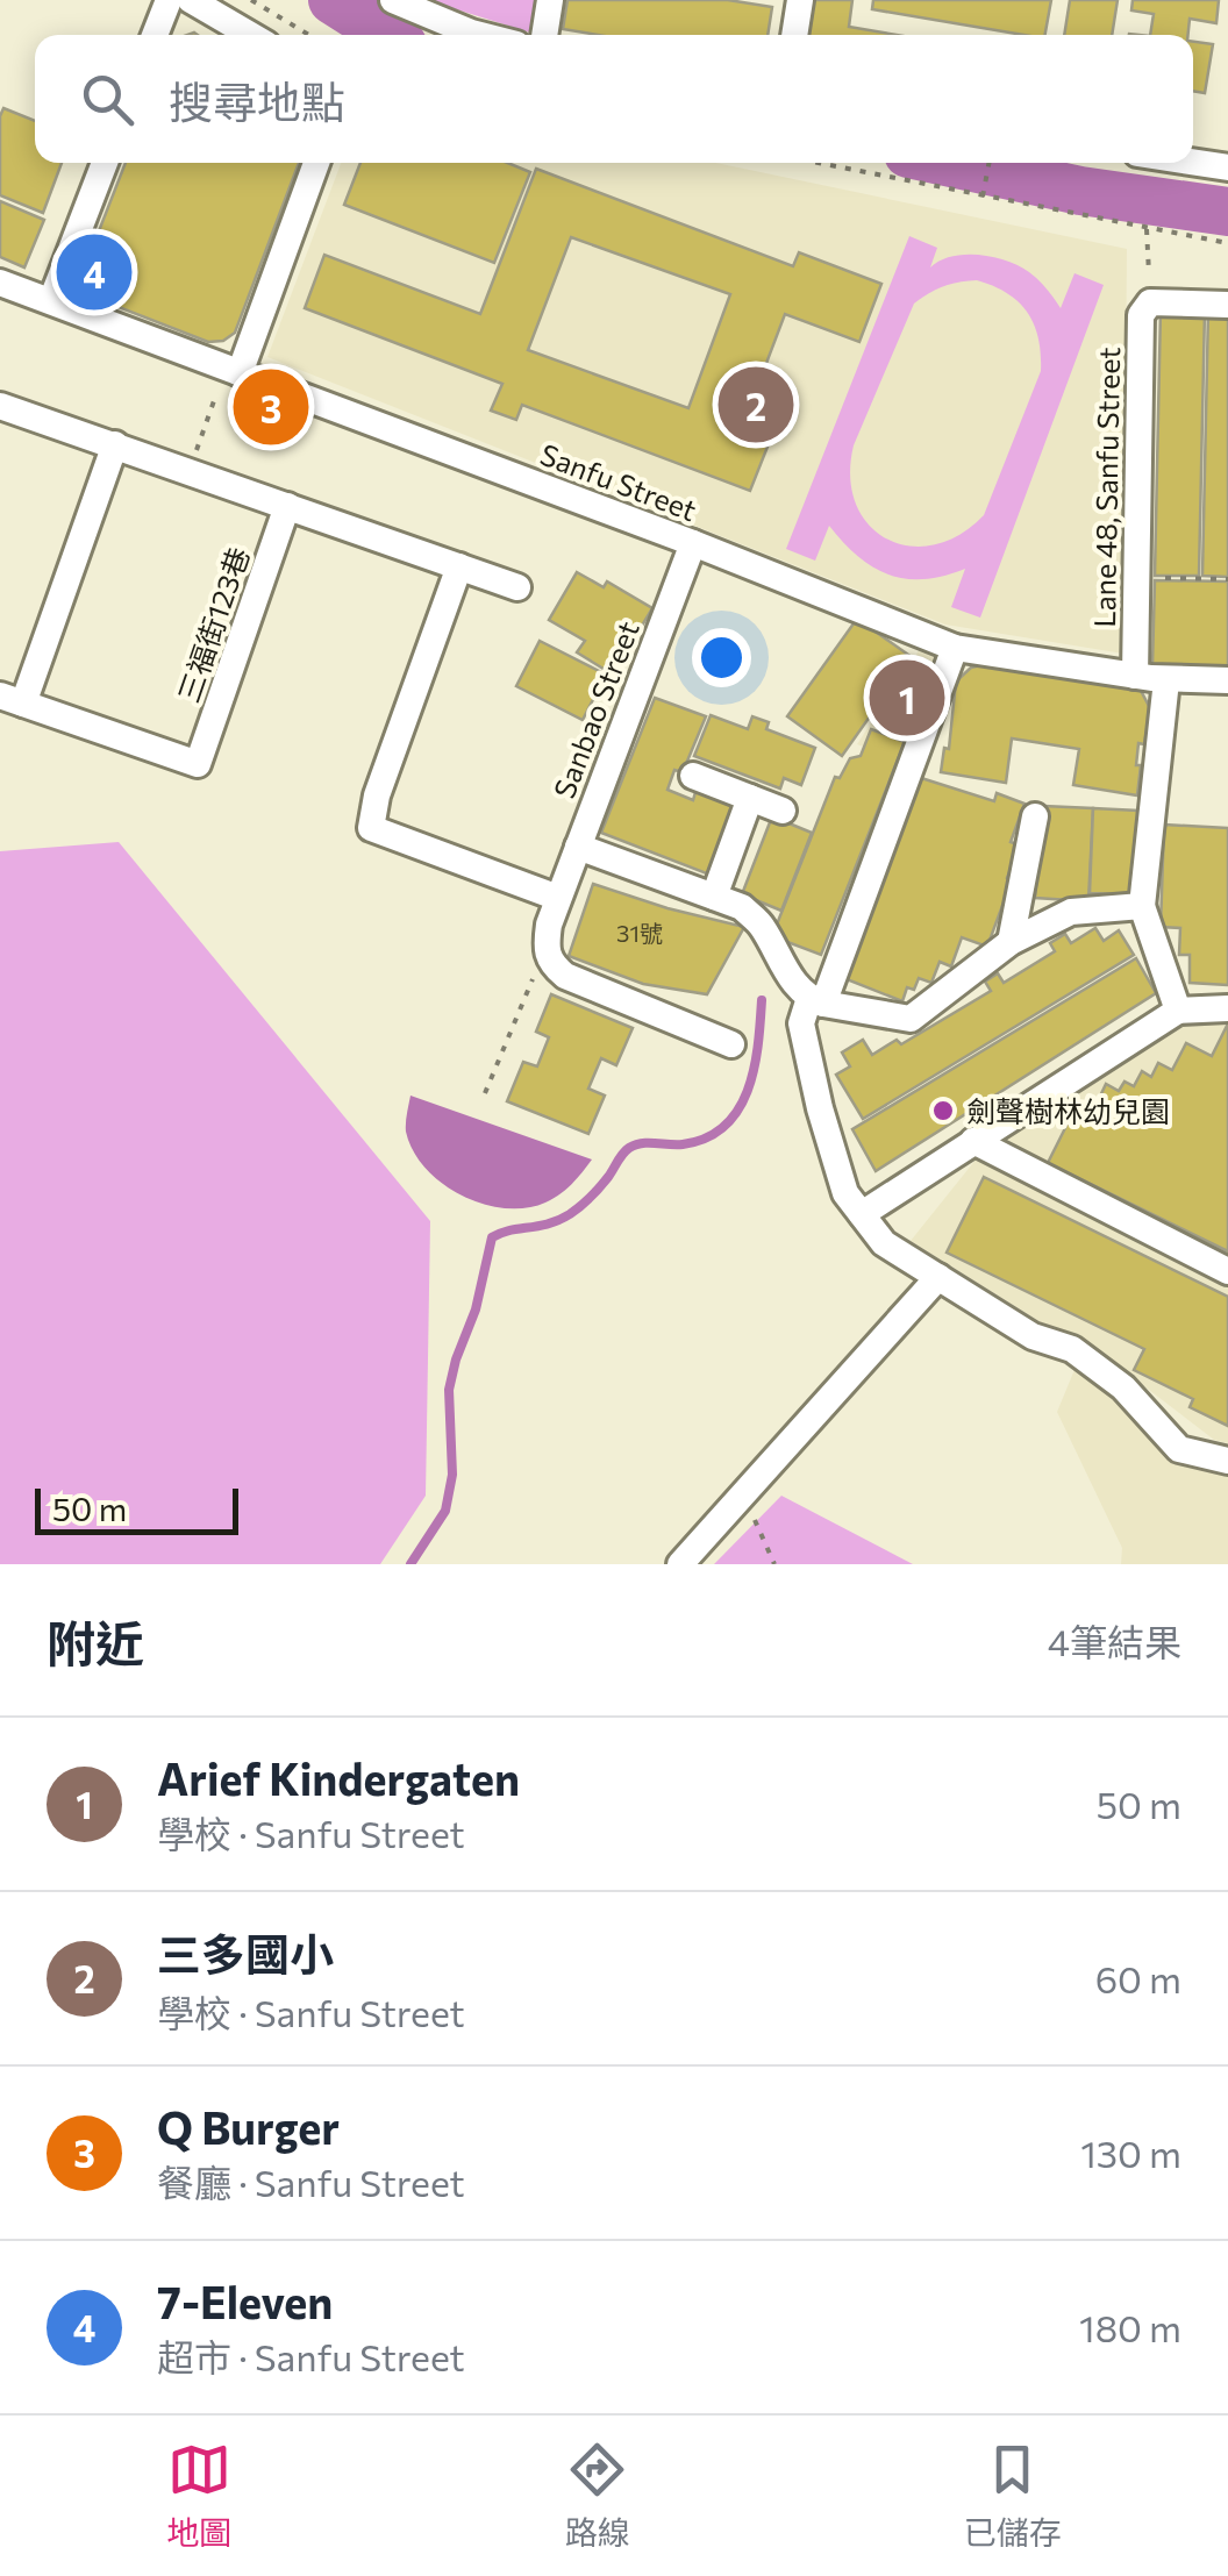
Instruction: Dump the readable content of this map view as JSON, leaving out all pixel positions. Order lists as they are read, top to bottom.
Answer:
{
  "streets": {
    "street": [
      "Sanfu Street",
      "Lane 48, Sanfu Street",
      "三福街123巷",
      "Sanbao Street"
    ]
  },
  "crossings": [
    ["Sanfu Street", "Lane 48, Sanfu Street"],
    ["Sanfu Street", "Sanbao Street"]
  ],
  "places": ["劍聲樹林幼兒園"],
  "house_numbers": ["31號"],
  "scale_bar": "50 m",
  "page": {
    "search": "搜尋地點",
    "pins": [
      "4",
      "2",
      "3",
      "1"
    ],
    "scale": "50 m",
    "heading": ["附近", "4筆結果"],
    "list": [
      {
        "mark": "1",
        "name": "Arief Kindergaten",
        "note": "學校 · Sanfu Street",
        "value": "50 m"
      },
      {
        "mark": "2",
        "name": "三多國小",
        "note": "學校 · Sanfu Street",
        "value": "60 m"
      },
      {
        "mark": "3",
        "name": "Q Burger",
        "note": "餐廳 · Sanfu Street",
        "value": "130 m"
      },
      {
        "mark": "4",
        "name": "7-Eleven",
        "note": "超市 · Sanfu Street",
        "value": "180 m"
      }
    ],
    "nav": ["地圖", "路線", "已儲存"]
  }
}
